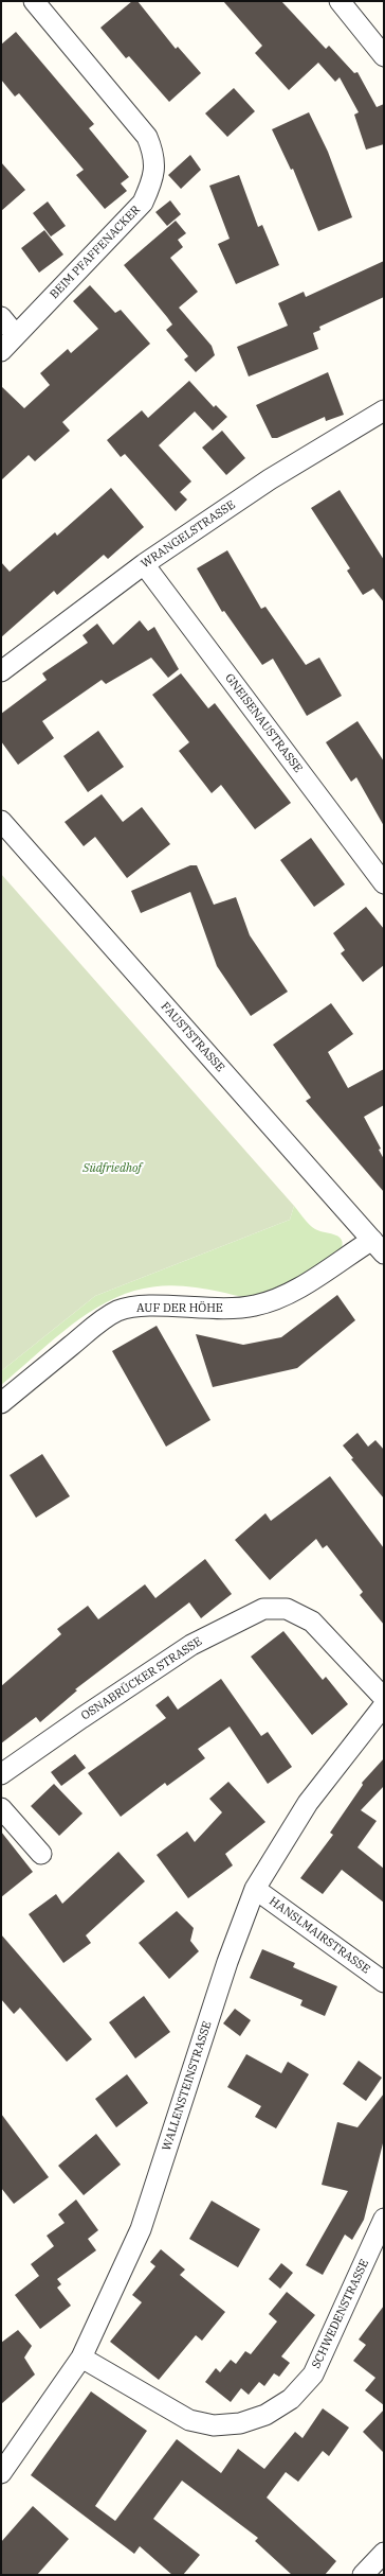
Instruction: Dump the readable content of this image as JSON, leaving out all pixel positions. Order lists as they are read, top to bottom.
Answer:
{
  "streets": {
    "street": [
      "BEIM PFAFFENACKER",
      "WRANGELSTRASSE",
      "GNEISENAUSTRASSE",
      "FAUSTSTRASSE",
      "AUF DER HÖHE",
      "OSNABRÜCKER STRASSE",
      "HANSLMAIRSTRASSE",
      "WALLENSTEINSTRASSE",
      "SCHWEDENSTRASSE"
    ]
  },
  "crossings": [
    ["WRANGELSTRASSE", "GNEISENAUSTRASSE"],
    ["FAUSTSTRASSE", "AUF DER HÖHE"],
    ["HANSLMAIRSTRASSE", "WALLENSTEINSTRASSE"],
    ["WALLENSTEINSTRASSE", "SCHWEDENSTRASSE"]
  ],
  "parks": ["Südfriedhof"]
}
